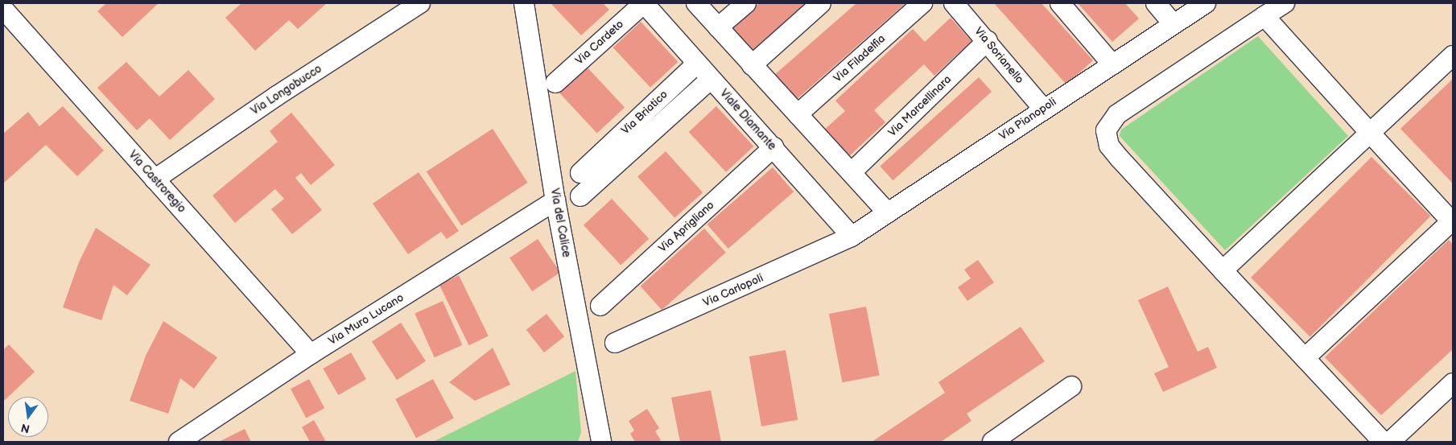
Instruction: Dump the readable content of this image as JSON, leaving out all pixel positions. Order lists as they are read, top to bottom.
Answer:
{
  "streets": {
    "street": [
      "Via Cardeto",
      "Via Sorianello",
      "Via Filadelfia",
      "Via Longobucco",
      "Via Marcellinara",
      "Via Briatico",
      "Via Pianopoli",
      "Viale Diamante",
      "Via Castroregio",
      "Via del Calice",
      "Via Aprigliano",
      "Via Carlopoli",
      "Via Muro Lucano"
    ]
  },
  "crossings": [
    ["Via Cardeto", "Viale Diamante"],
    ["Via Sorianello", "Via Marcellinara"],
    ["Via Sorianello", "Via Pianopoli"],
    ["Via Longobucco", "Via Castroregio"],
    ["Via Briatico", "Viale Diamante"],
    ["Via Pianopoli", "Viale Diamante"],
    ["Via Pianopoli", "Via Carlopoli"],
    ["Viale Diamante", "Via Aprigliano"],
    ["Viale Diamante", "Via Carlopoli"],
    ["Via Castroregio", "Via Muro Lucano"],
    ["Via del Calice", "Via Muro Lucano"]
  ],
  "north": "bottom"
}
